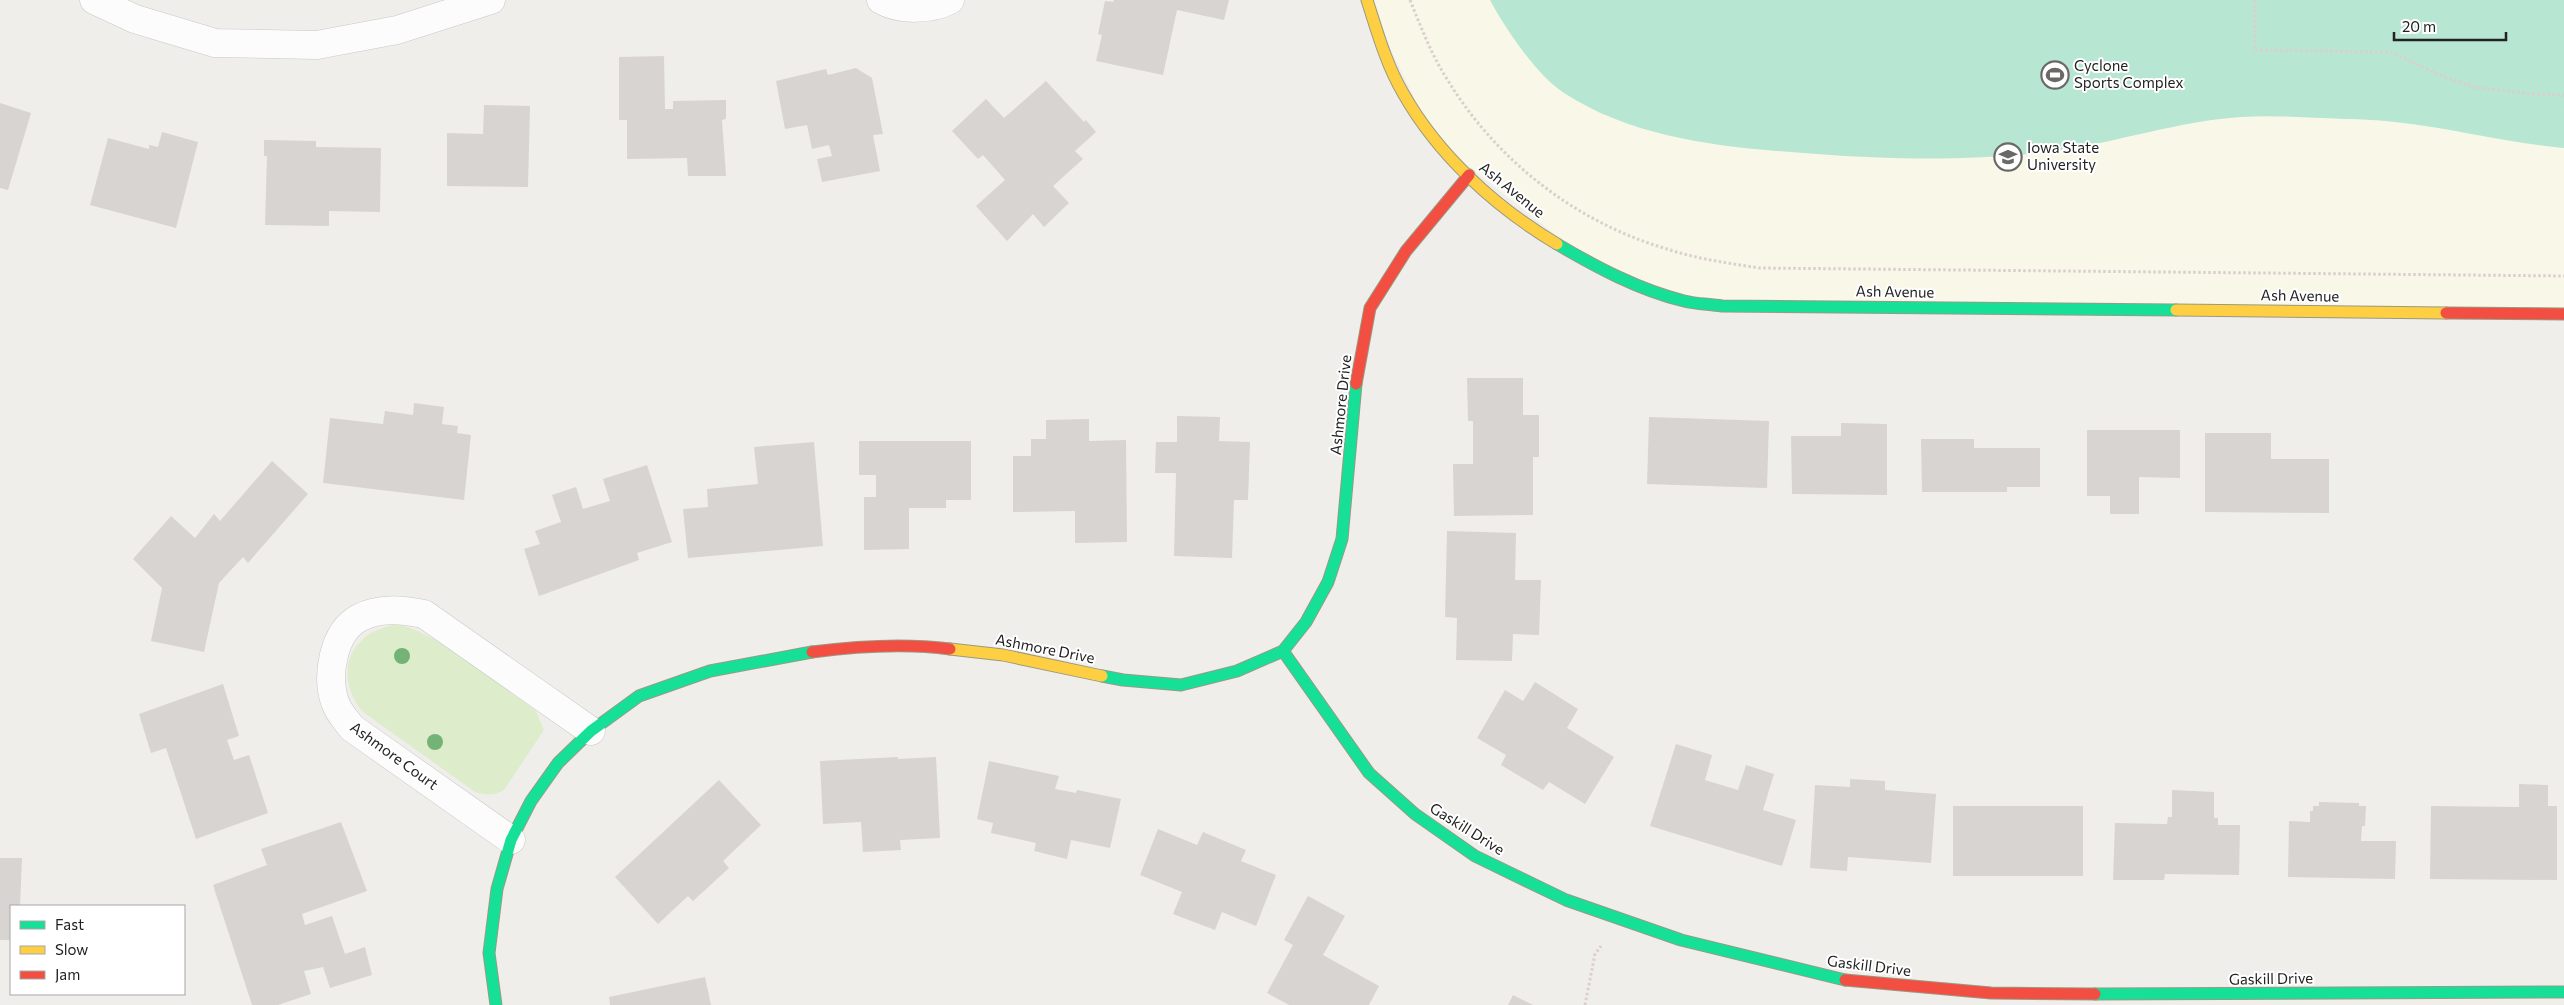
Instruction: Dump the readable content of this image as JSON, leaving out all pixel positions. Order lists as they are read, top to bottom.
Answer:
{
  "streets": {
    "street": [
      "Ash Avenue",
      "Ashmore Drive",
      "Ashmore Court",
      "Gaskill Drive"
    ]
  },
  "crossings": [
    ["Ash Avenue", "Ashmore Drive"],
    ["Ashmore Drive", "Ashmore Court"],
    ["Ashmore Drive", "Gaskill Drive"]
  ],
  "places": {
    "sports": ["Cyclone Sports Complex"],
    "school or university": ["Iowa State University"]
  },
  "legend": ["Fast", "Slow", "Jam"],
  "scale_bar": "20 m"
}
